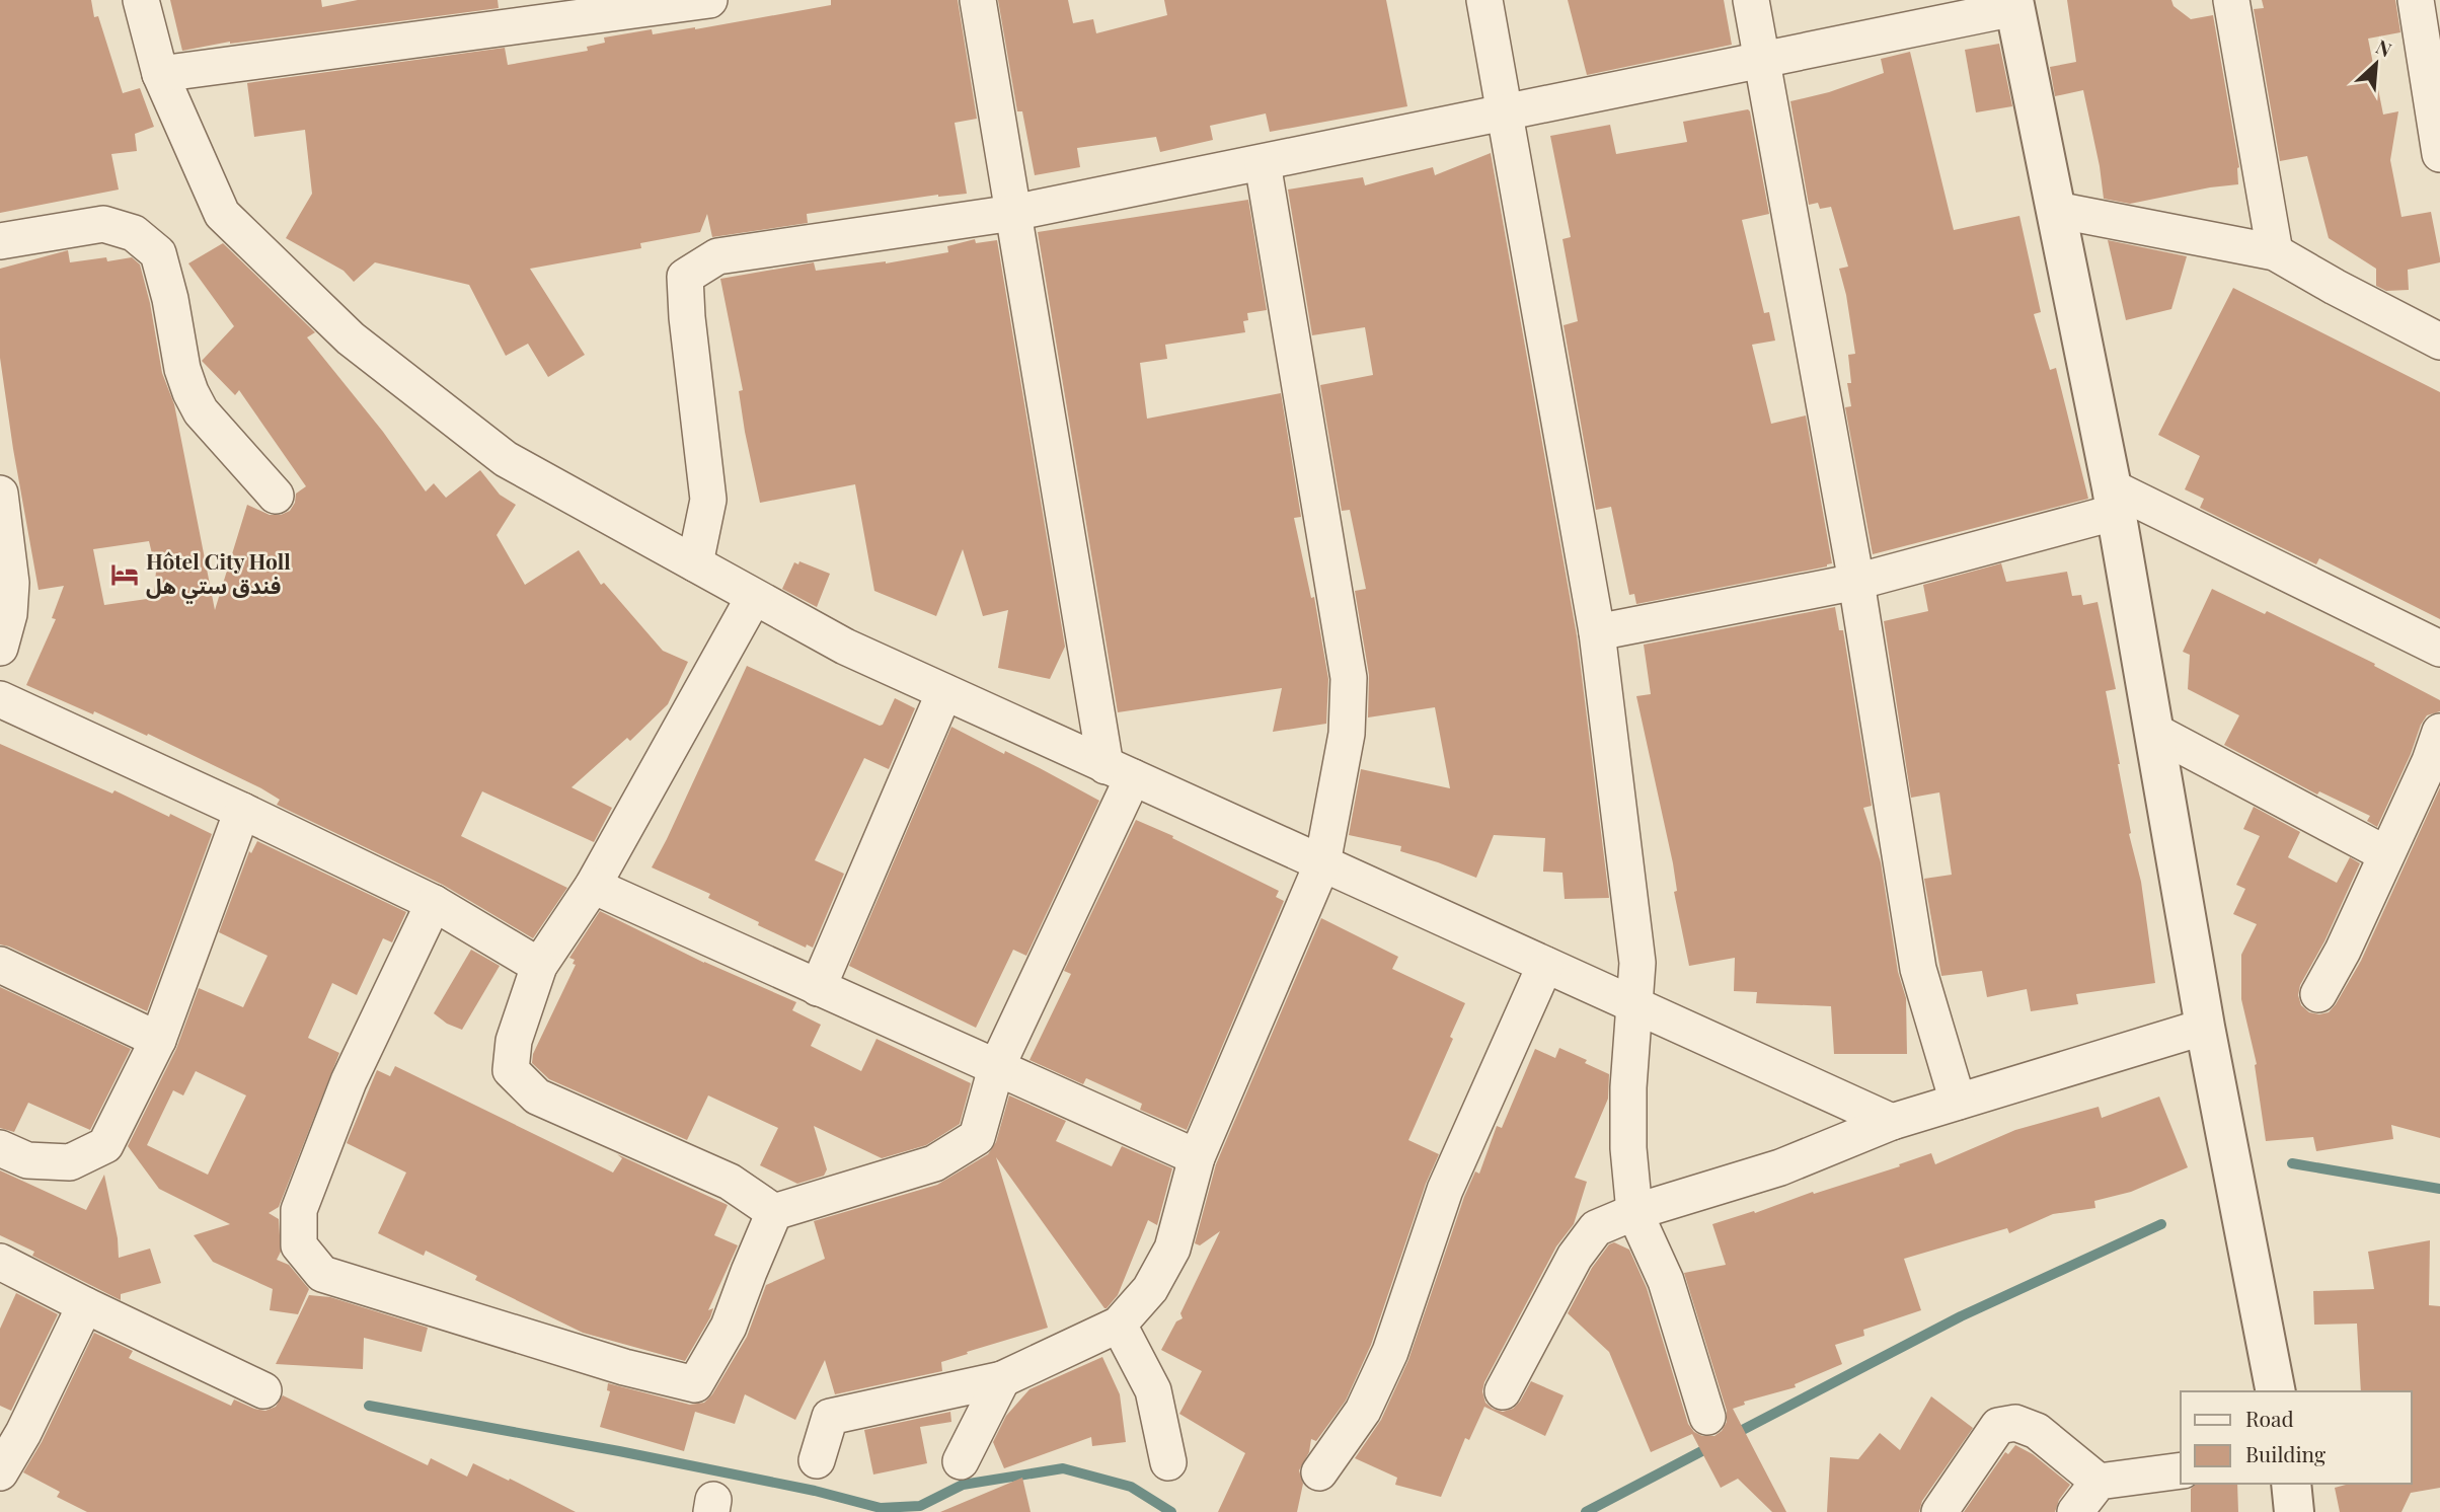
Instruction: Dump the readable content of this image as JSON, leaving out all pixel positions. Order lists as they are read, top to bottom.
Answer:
{
  "places": {
    "hotel": ["Hôtel City Holl فندق ستي هل"]
  },
  "legend": ["Road", "Building"],
  "north": "top right"
}
